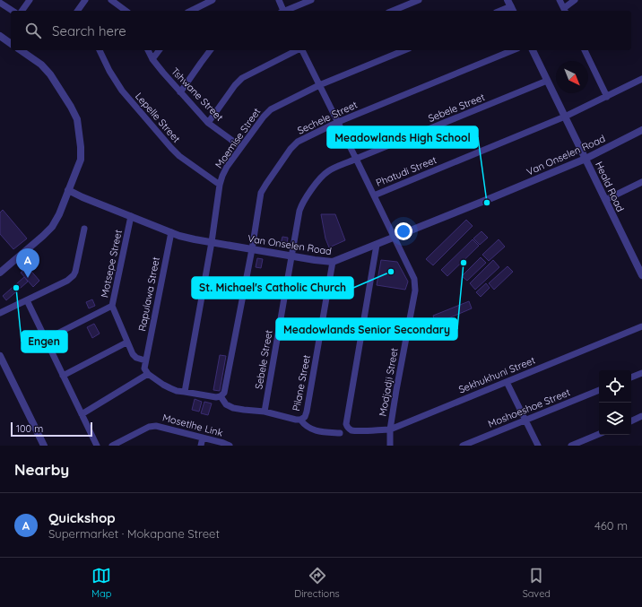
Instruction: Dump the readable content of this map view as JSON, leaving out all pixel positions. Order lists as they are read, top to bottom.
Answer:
{
  "streets": {
    "street": [
      "Tshwane Street",
      "Sebele Street",
      "Lepelle Street",
      "Sechele Street",
      "Moemise Street",
      "Van Onselen Road",
      "Phatudi Street",
      "Heald Road",
      "Motsepe Street",
      "Rapulawa Street",
      "Sekhukhuni Street",
      "Modjadji Street",
      "Pilane Street",
      "Moshoeshoe Street",
      "Mosetlhe Link"
    ]
  },
  "crossings": [
    ["Tshwane Street", "Moemise Street"],
    ["Sebele Street", "Van Onselen Road"],
    ["Sebele Street", "Heald Road"],
    ["Sebele Street", "Modjadji Street"],
    ["Lepelle Street", "Moemise Street"],
    ["Sechele Street", "Van Onselen Road"],
    ["Sechele Street", "Modjadji Street"],
    ["Moemise Street", "Van Onselen Road"],
    ["Moemise Street", "Modjadji Street"],
    ["Van Onselen Road", "Heald Road"],
    ["Van Onselen Road", "Motsepe Street"],
    ["Van Onselen Road", "Rapulawa Street"],
    ["Van Onselen Road", "Sekhukhuni Street"],
    ["Van Onselen Road", "Modjadji Street"],
    ["Van Onselen Road", "Pilane Street"],
    ["Phatudi Street", "Heald Road"],
    ["Phatudi Street", "Modjadji Street"],
    ["Sekhukhuni Street", "Modjadji Street"]
  ],
  "places": [
    "Meadowlands High School",
    "Meadowlands Senior Secondary",
    "St. Michael's Catholic Church",
    "Engen"
  ],
  "scale_bar": "100 m",
  "north": "bottom right",
  "page": {
    "search": "Search here",
    "pins": "A",
    "scale": "100 m",
    "heading": "Nearby",
    "list": [
      {
        "mark": "A",
        "name": "Quickshop",
        "note": "Supermarket · Mokapane Street",
        "value": "460 m"
      }
    ],
    "nav": ["Map", "Directions", "Saved"]
  }
}
